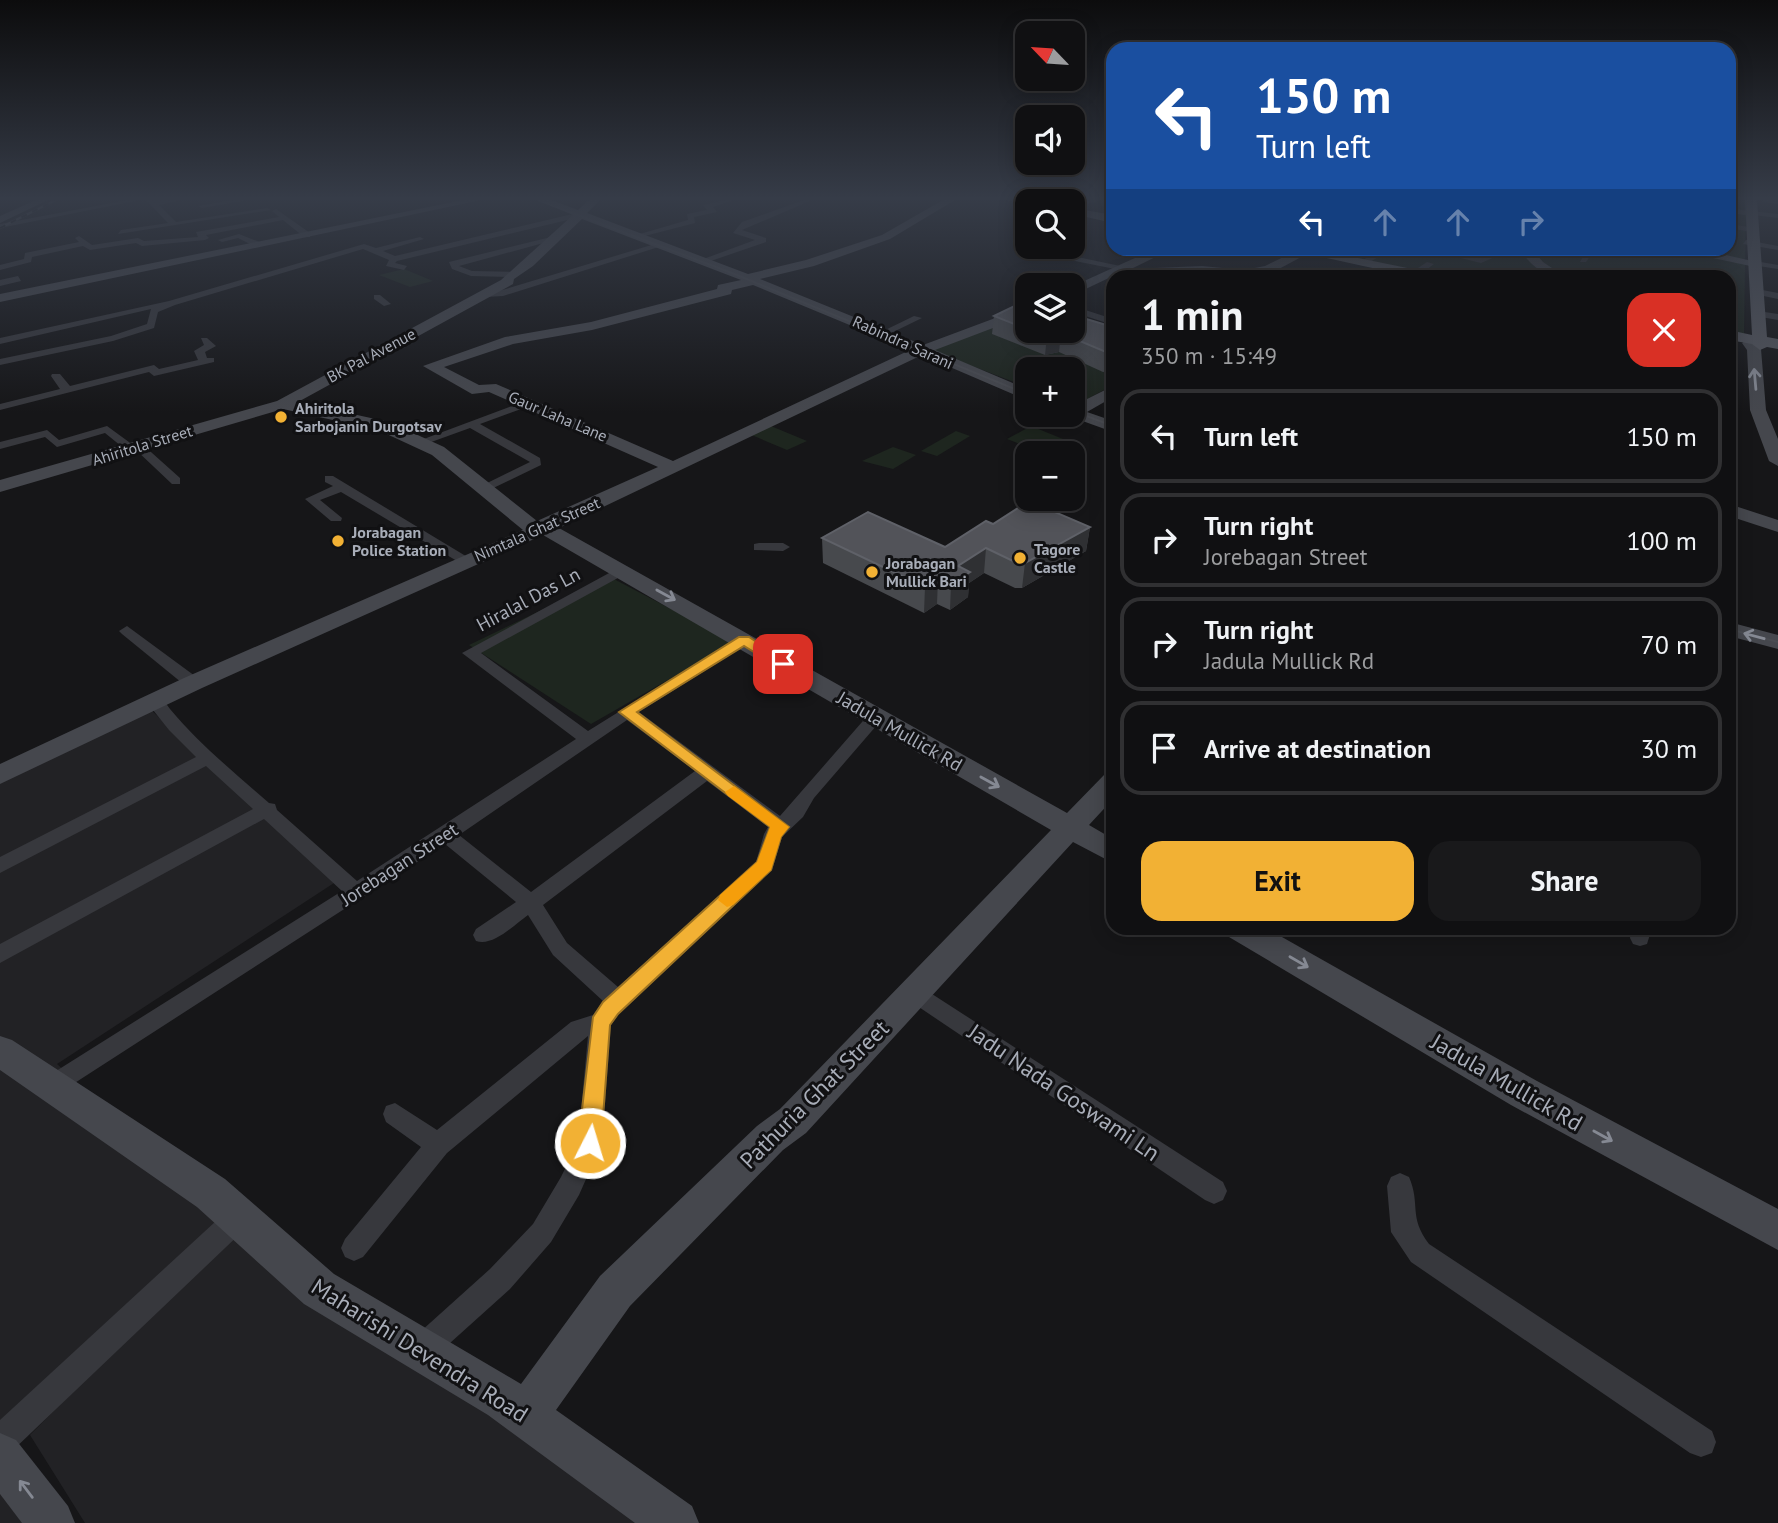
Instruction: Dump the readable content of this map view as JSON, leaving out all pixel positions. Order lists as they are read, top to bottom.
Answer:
{
  "streets": {
    "street": [
      "Rabindra Sarani",
      "BK Pal Avenue",
      "Gaur Laha Lane",
      "Ahiritola Street",
      "Nimtala Ghat Street",
      "Hiralal Das Ln",
      "Jadula Mullick Rd",
      "Jorebagan Street",
      "Jadu Nada Goswami Ln",
      "Pathuria Ghat Street",
      "Maharishi Devendra Road"
    ]
  },
  "crossings": [
    ["Rabindra Sarani", "Gaur Laha Lane"],
    ["Rabindra Sarani", "Nimtala Ghat Street"],
    ["BK Pal Avenue", "Ahiritola Street"],
    ["BK Pal Avenue", "Nimtala Ghat Street"],
    ["BK Pal Avenue", "Jadula Mullick Rd"],
    ["Gaur Laha Lane", "Nimtala Ghat Street"],
    ["Nimtala Ghat Street", "Jadula Mullick Rd"],
    ["Hiralal Das Ln", "Jadula Mullick Rd"],
    ["Hiralal Das Ln", "Jorebagan Street"],
    ["Jadula Mullick Rd", "Jorebagan Street"],
    ["Jadula Mullick Rd", "Pathuria Ghat Street"],
    ["Jorebagan Street", "Maharishi Devendra Road"],
    ["Jadu Nada Goswami Ln", "Pathuria Ghat Street"],
    ["Pathuria Ghat Street", "Maharishi Devendra Road"]
  ],
  "places": [
    "Ahiritola Sarbojanin Durgotsav",
    "Jorabagan Police Station",
    "Tagore Castle",
    "Jorabagan Mullick Bari"
  ],
  "north": "top left",
  "page": {
    "map_buttons": ["+", "−"],
    "turn": ["150 m", "Turn left"],
    "heading": ["1 min", "350 m · 15:49"],
    "list": [
      {
        "name": "Turn left",
        "value": "150 m"
      },
      {
        "name": "Turn right",
        "note": "Jorebagan Street",
        "value": "100 m"
      },
      {
        "name": "Turn right",
        "note": "Jadula Mullick Rd",
        "value": "70 m"
      },
      {
        "name": "Arrive at destination",
        "value": "30 m"
      }
    ],
    "buttons": ["Exit", "Share"]
  }
}
